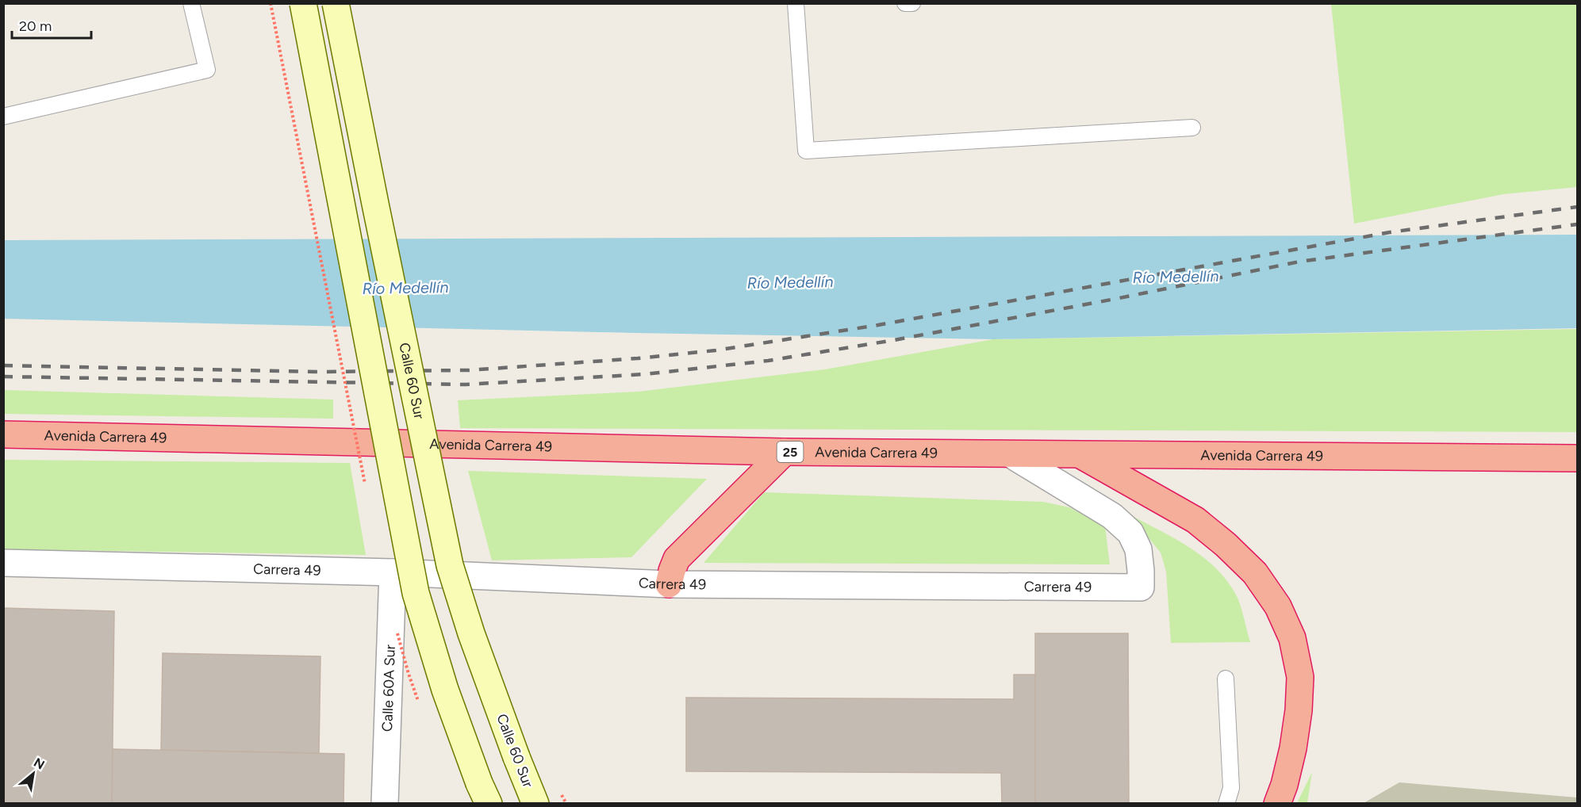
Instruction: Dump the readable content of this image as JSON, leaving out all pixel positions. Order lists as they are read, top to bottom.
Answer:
{
  "streets": {
    "highway": ["Avenida Carrera 49", "25"],
    "main road": ["Calle 60 Sur"],
    "street": ["Carrera 49", "Calle 60A Sur"]
  },
  "crossings": [
    ["Avenida Carrera 49", "Carrera 49"],
    ["Carrera 49", "Calle 60A Sur"]
  ],
  "water": ["Río Medellín"],
  "scale_bar": "20 m",
  "north": "top right"
}
